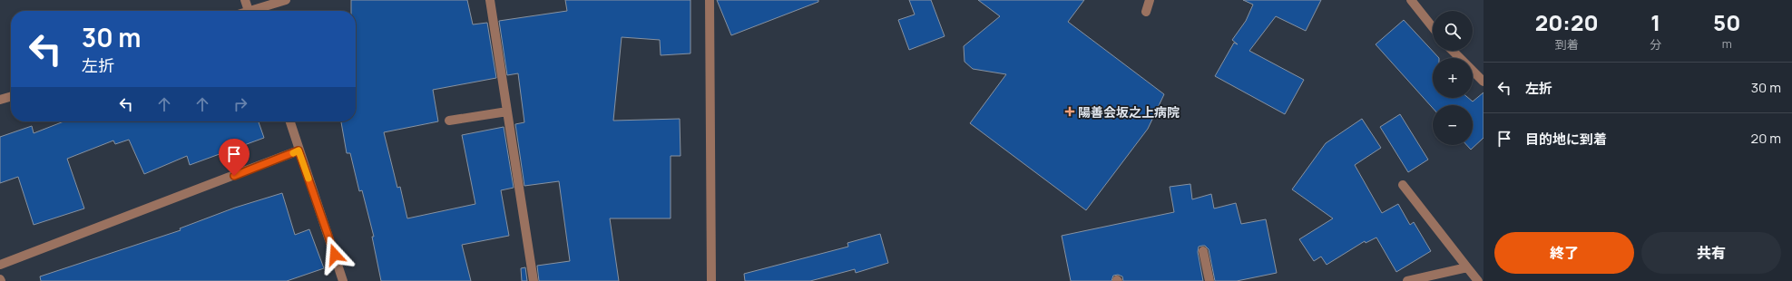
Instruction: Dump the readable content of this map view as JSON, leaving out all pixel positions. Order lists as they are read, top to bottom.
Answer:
{
  "places": {
    "health": ["陽善会坂之上病院"]
  },
  "page": {
    "eta": [
      "20:20",
      "到着",
      "1",
      "分",
      "50",
      "m"
    ],
    "map_buttons": ["+", "−"],
    "turn": ["30 m", "左折"],
    "list": [
      {
        "name": "左折",
        "value": "30 m"
      },
      {
        "name": "目的地に到着",
        "value": "20 m"
      }
    ],
    "buttons": ["終了", "共有"]
  }
}
